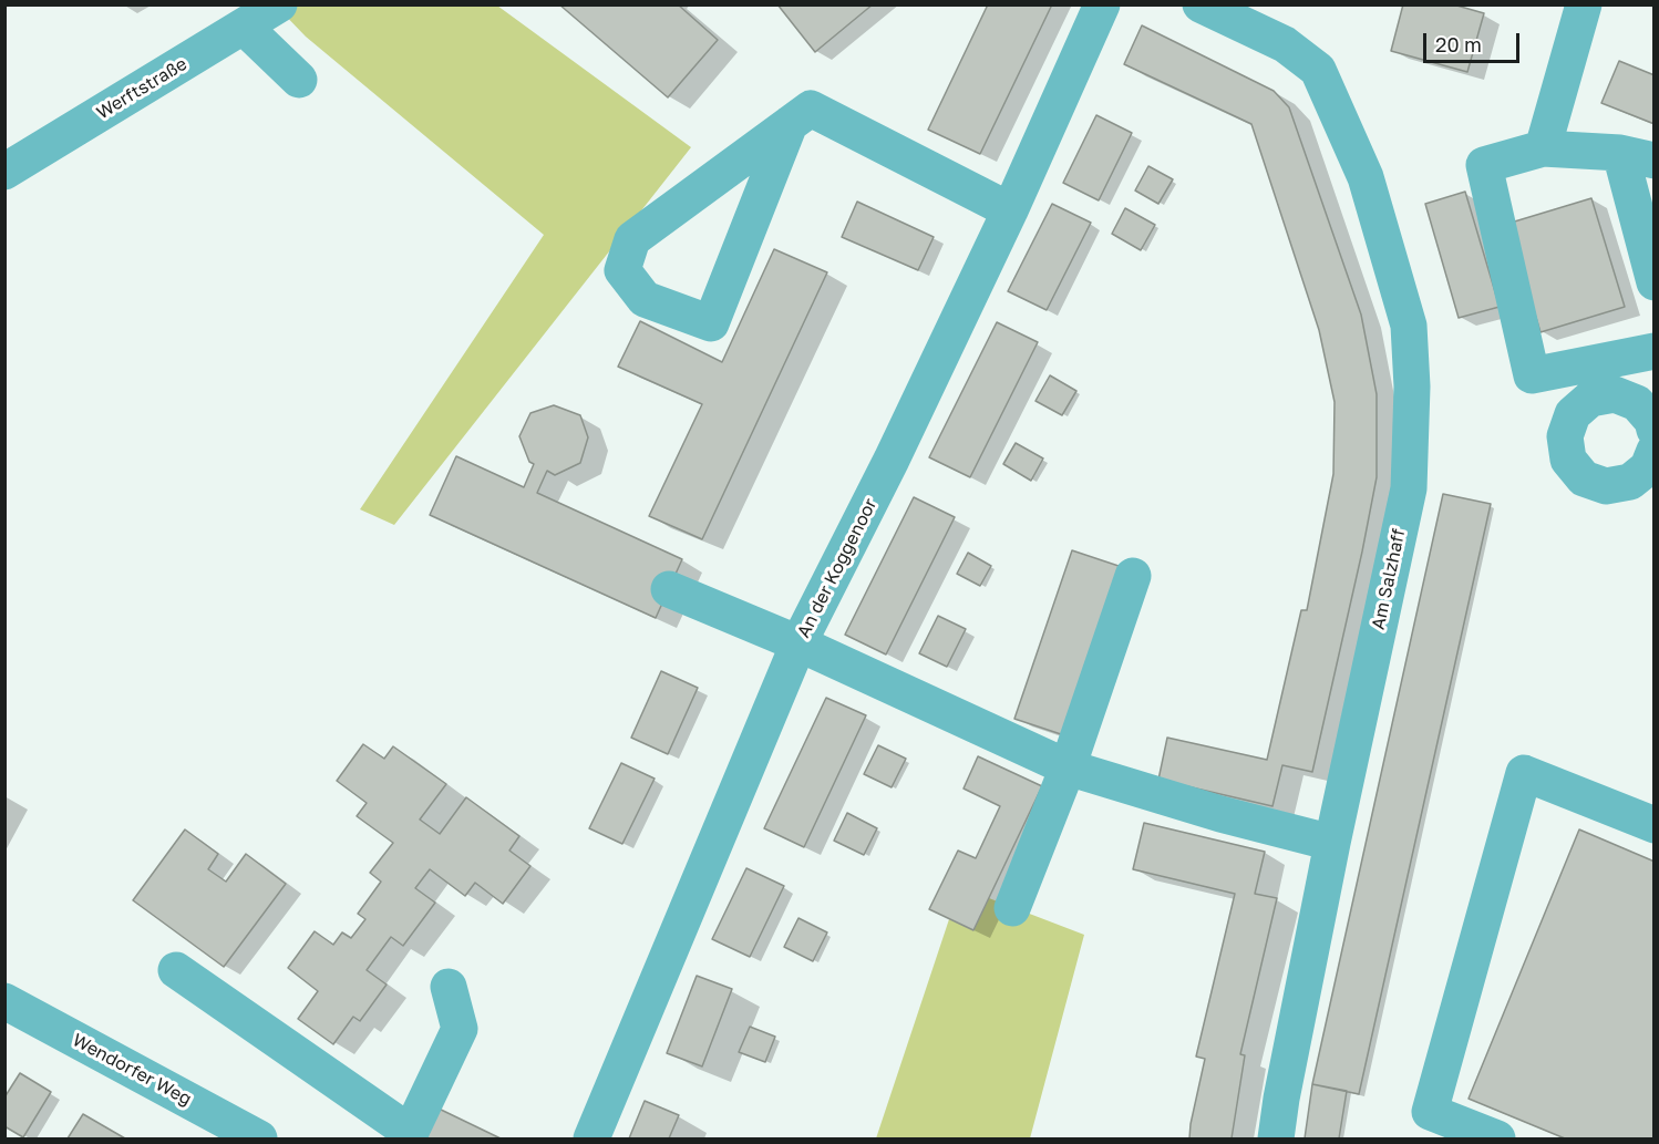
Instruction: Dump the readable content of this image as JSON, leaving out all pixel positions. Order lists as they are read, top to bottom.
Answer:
{
  "streets": {
    "street": [
      "Werftstraße",
      "An der Koggenoor",
      "Am Salzhaff",
      "Wendorfer Weg"
    ]
  },
  "scale_bar": "20 m"
}
